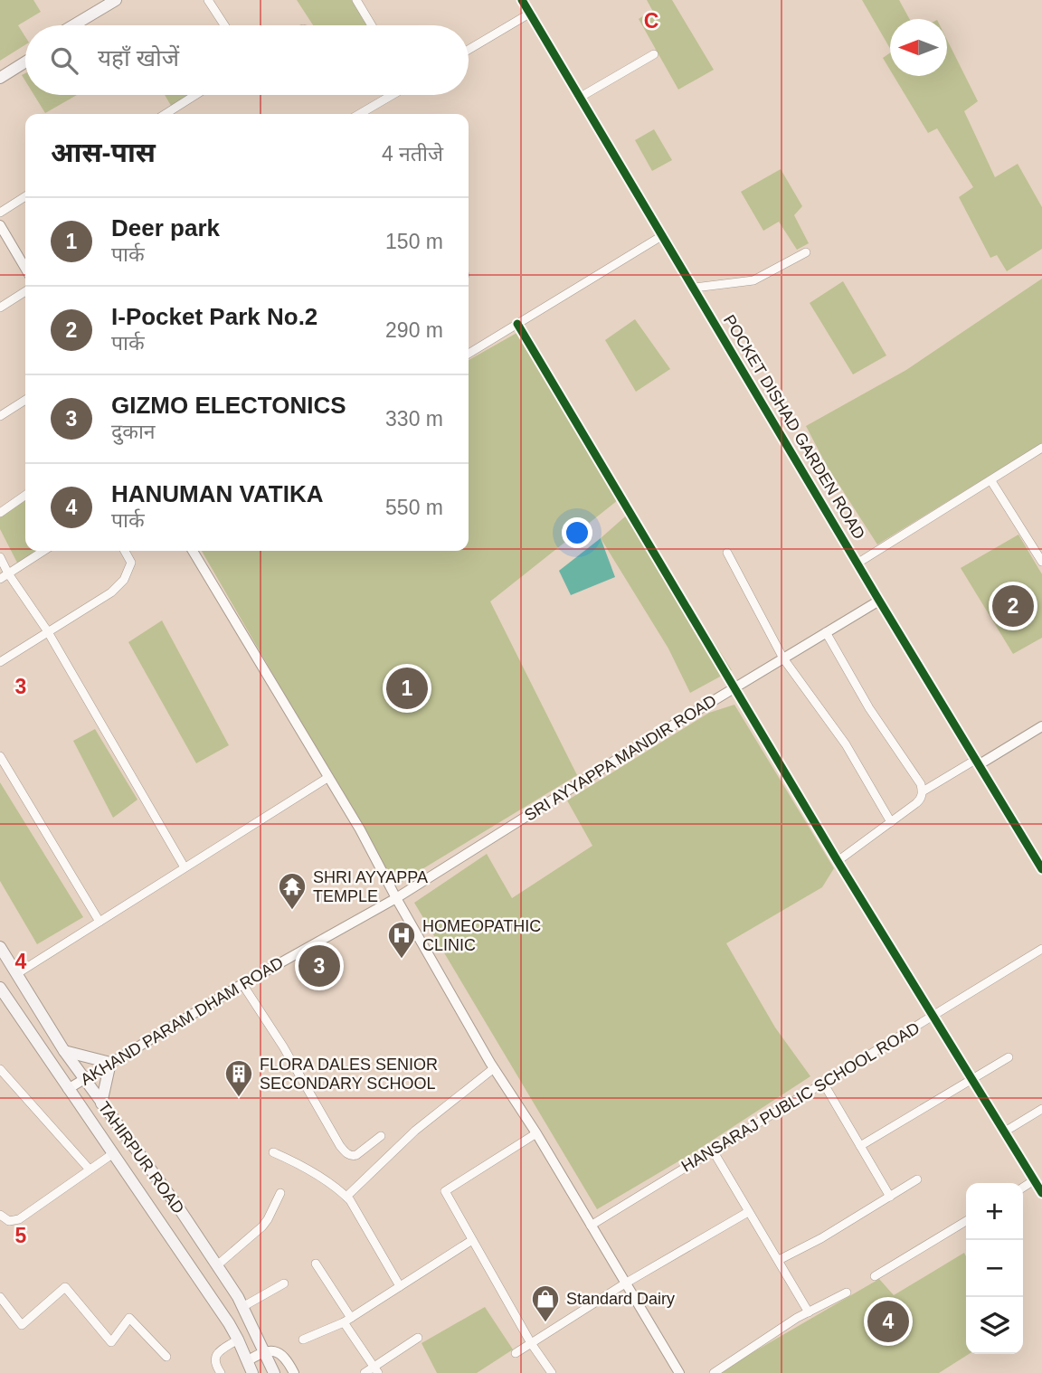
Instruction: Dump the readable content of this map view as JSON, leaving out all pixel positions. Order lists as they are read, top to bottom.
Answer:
{
  "streets": {
    "main road": ["TAHIRPUR ROAD"],
    "street": [
      "POCKET DISHAD GARDEN ROAD",
      "SRI AYYAPPA MANDIR ROAD",
      "AKHAND PARAM DHAM ROAD",
      "HANSARAJ PUBLIC SCHOOL ROAD"
    ]
  },
  "crossings": [
    ["POCKET DISHAD GARDEN ROAD", "SRI AYYAPPA MANDIR ROAD"],
    ["SRI AYYAPPA MANDIR ROAD", "AKHAND PARAM DHAM ROAD"],
    ["AKHAND PARAM DHAM ROAD", "TAHIRPUR ROAD"]
  ],
  "places": {
    "temple": ["SHRI AYYAPPA TEMPLE"],
    "hospital": ["HOMEOPATHIC CLINIC"],
    "building": ["FLORA DALES SENIOR SECONDARY SCHOOL"],
    "shop": ["Standard Dairy"]
  },
  "north": "left",
  "page": {
    "search": "यहाँ खोजें",
    "heading": ["आस-पास", "4 नतीजे"],
    "list": [
      {
        "mark": "1",
        "name": "Deer park",
        "note": "पार्क",
        "value": "150 m"
      },
      {
        "mark": "2",
        "name": "I-Pocket Park No.2",
        "note": "पार्क",
        "value": "290 m"
      },
      {
        "mark": "3",
        "name": "GIZMO ELECTONICS",
        "note": "दुकान",
        "value": "330 m"
      },
      {
        "mark": "4",
        "name": "HANUMAN VATIKA",
        "note": "पार्क",
        "value": "550 m"
      }
    ],
    "pins": [
      "2",
      "1",
      "3",
      "4"
    ],
    "map_buttons": ["+", "−"]
  },
  "grid": {
    "columns": ["C"],
    "rows": ["3", "4", "5"]
  }
}
